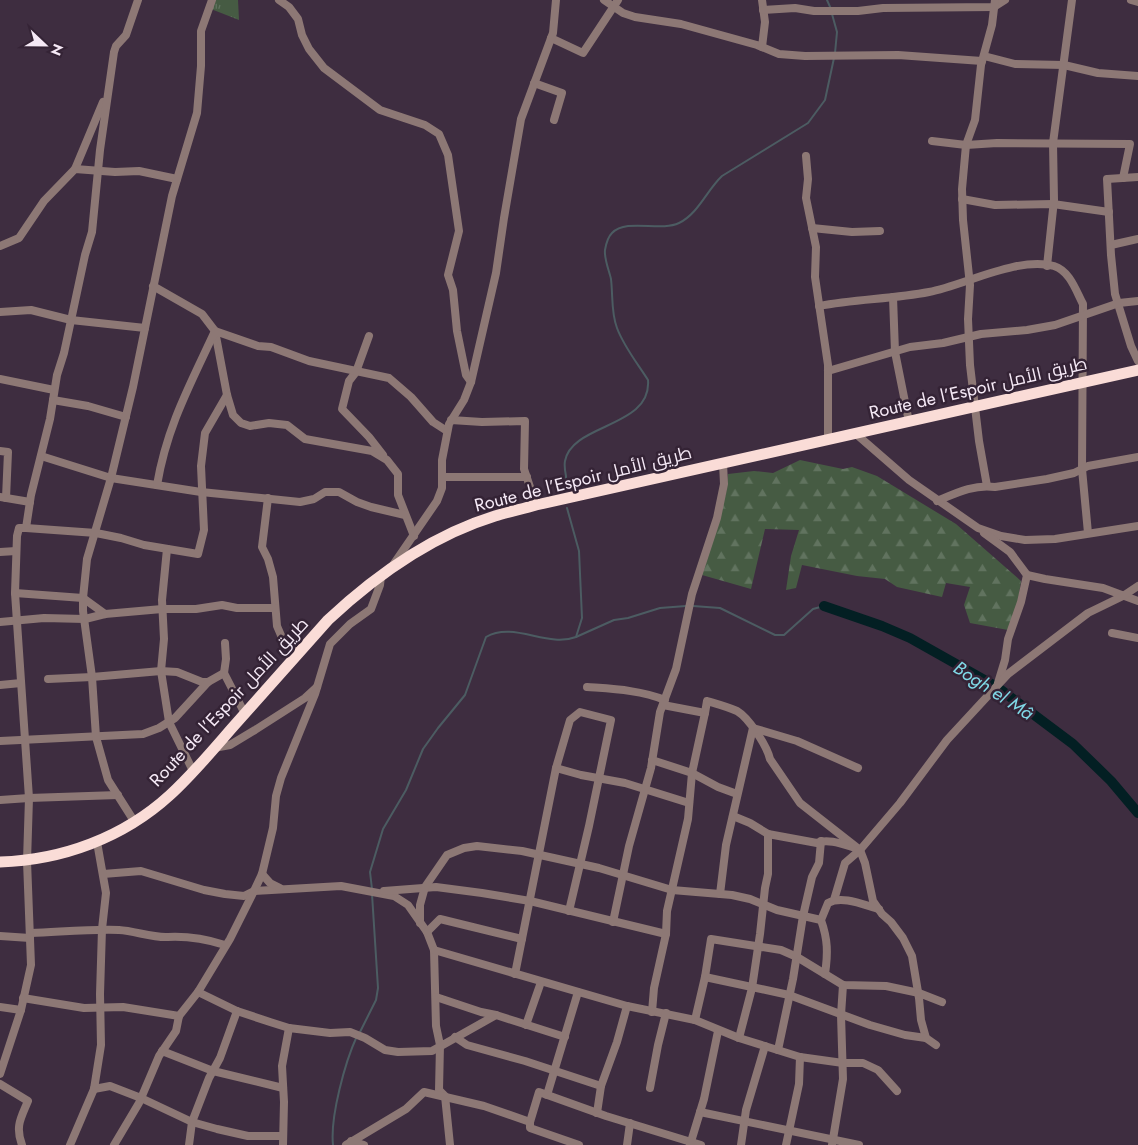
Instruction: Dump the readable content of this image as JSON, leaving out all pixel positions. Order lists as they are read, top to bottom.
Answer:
{
  "streets": {
    "highway": ["Route de l’Espoir طريق الأمل"]
  },
  "water": ["Bogh el Mâ"],
  "north": "right"
}
